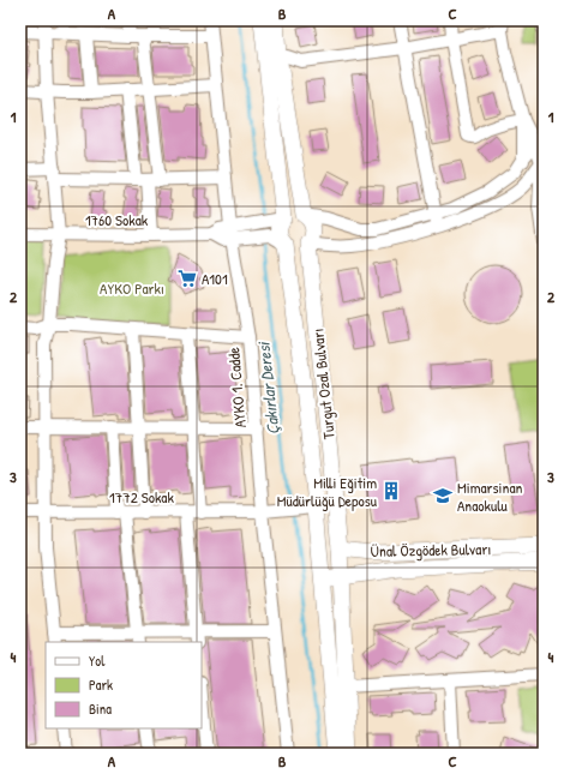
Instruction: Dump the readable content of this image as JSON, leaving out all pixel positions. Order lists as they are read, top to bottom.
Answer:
{
  "streets": {
    "main road": ["Turgut Ozal Bulvarı", "Ünal Özgödek Bulvarı"],
    "street": ["1760 Sokak", "AYKO 1. Cadde", "1772 Sokak"]
  },
  "crossings": [
    ["1760 Sokak", "AYKO 1. Cadde"],
    ["Turgut Ozal Bulvarı", "1772 Sokak"],
    ["Turgut Ozal Bulvarı", "Ünal Özgödek Bulvarı"],
    ["AYKO 1. Cadde", "1772 Sokak"]
  ],
  "water": ["Çakırlar Deresi"],
  "parks": ["AYKO Parkı"],
  "places": {
    "supermarket": ["A101"],
    "building": ["Milli Eğitim Müdürlüğü Deposu"],
    "school or university": ["Mimarsinan Anaokulu"]
  },
  "legend": ["Yol", "Park", "Bina"],
  "grid": {
    "columns": ["A", "B", "C"],
    "rows": [
      "1",
      "2",
      "3",
      "4"
    ]
  }
}
